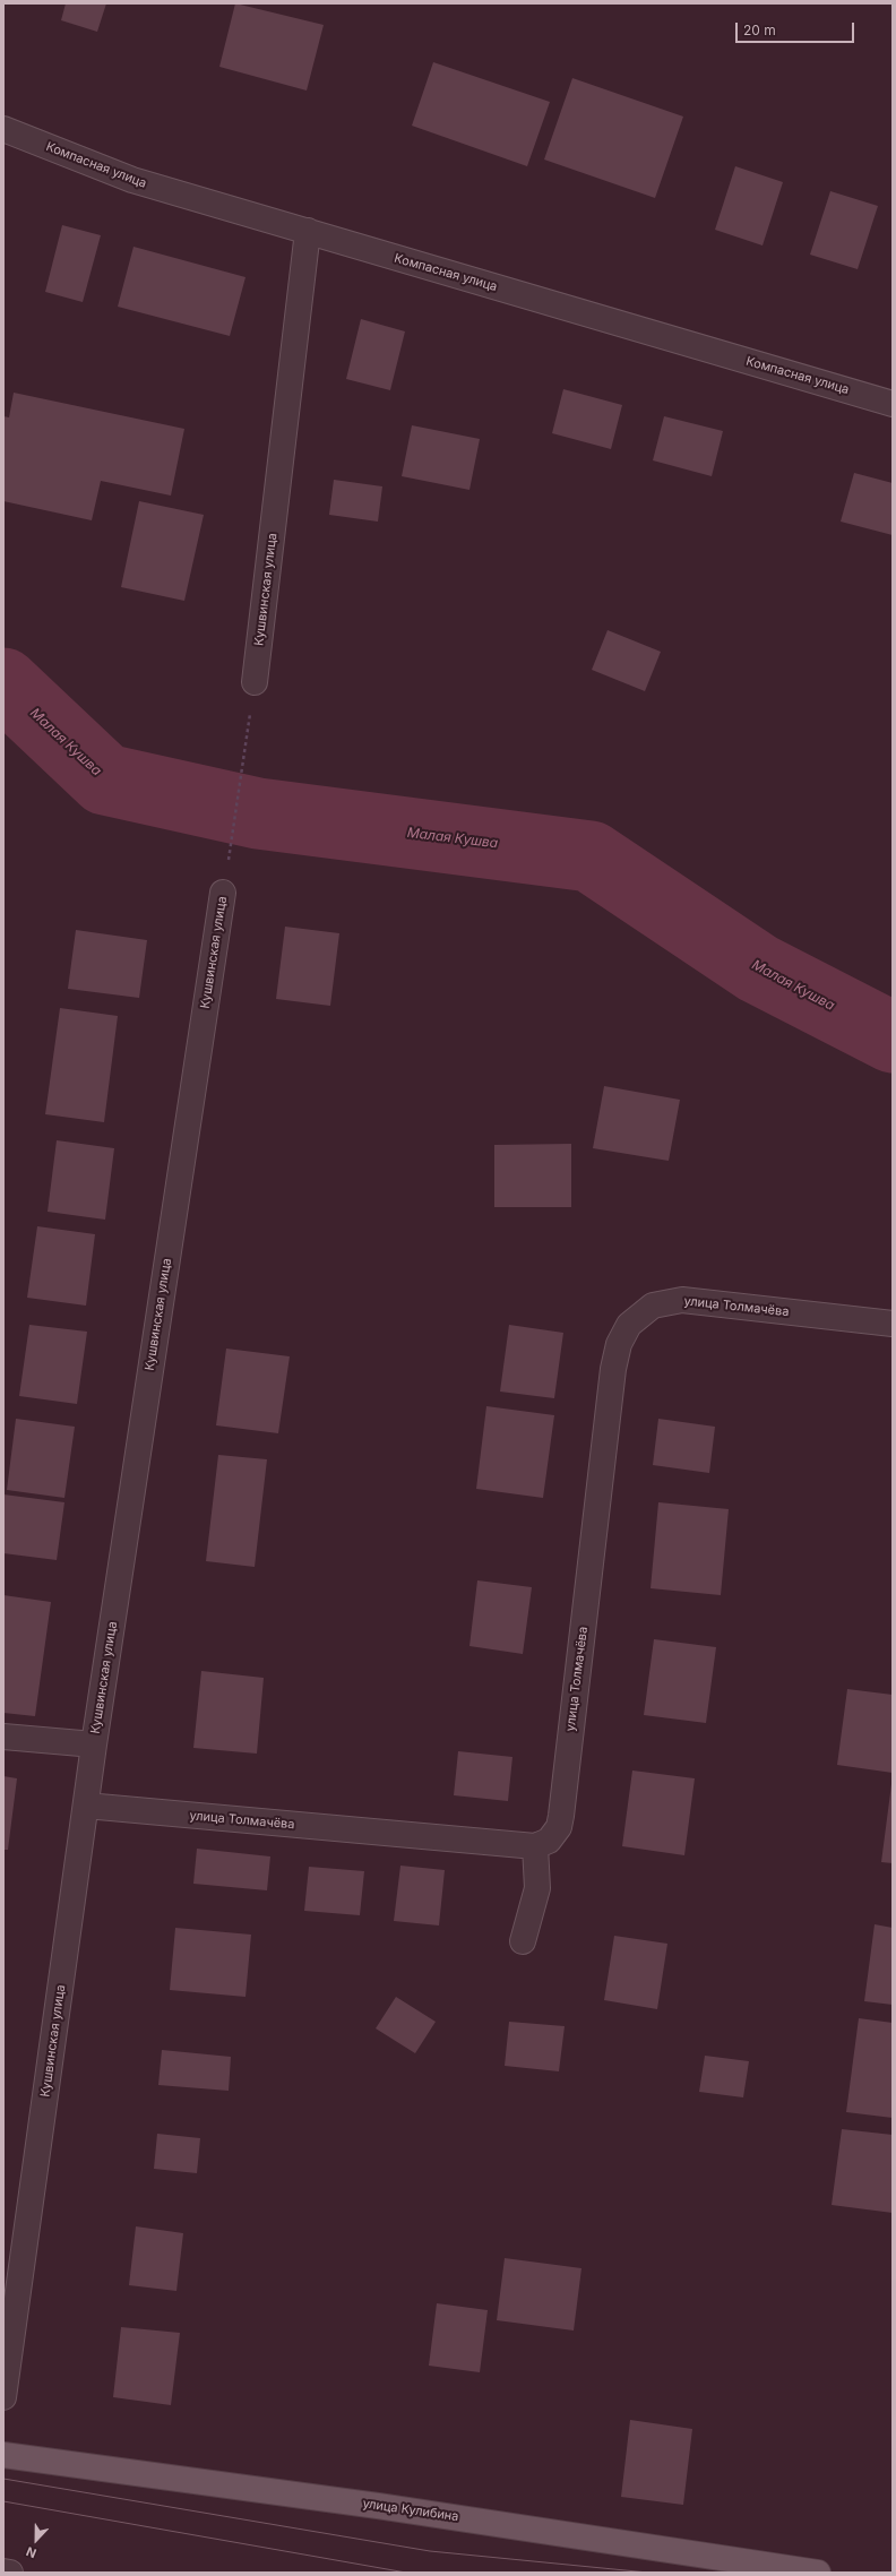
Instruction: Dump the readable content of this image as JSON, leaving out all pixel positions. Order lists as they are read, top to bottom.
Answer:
{
  "streets": {
    "main road": ["улица Кулибина"],
    "street": ["Компасная улица", "Кушвинская улица", "улица Толмачёва"]
  },
  "crossings": [
    ["Компасная улица", "Кушвинская улица"],
    ["Кушвинская улица", "улица Толмачёва"]
  ],
  "water": ["Малая Кушва"],
  "scale_bar": "20 m",
  "north": "bottom"
}
